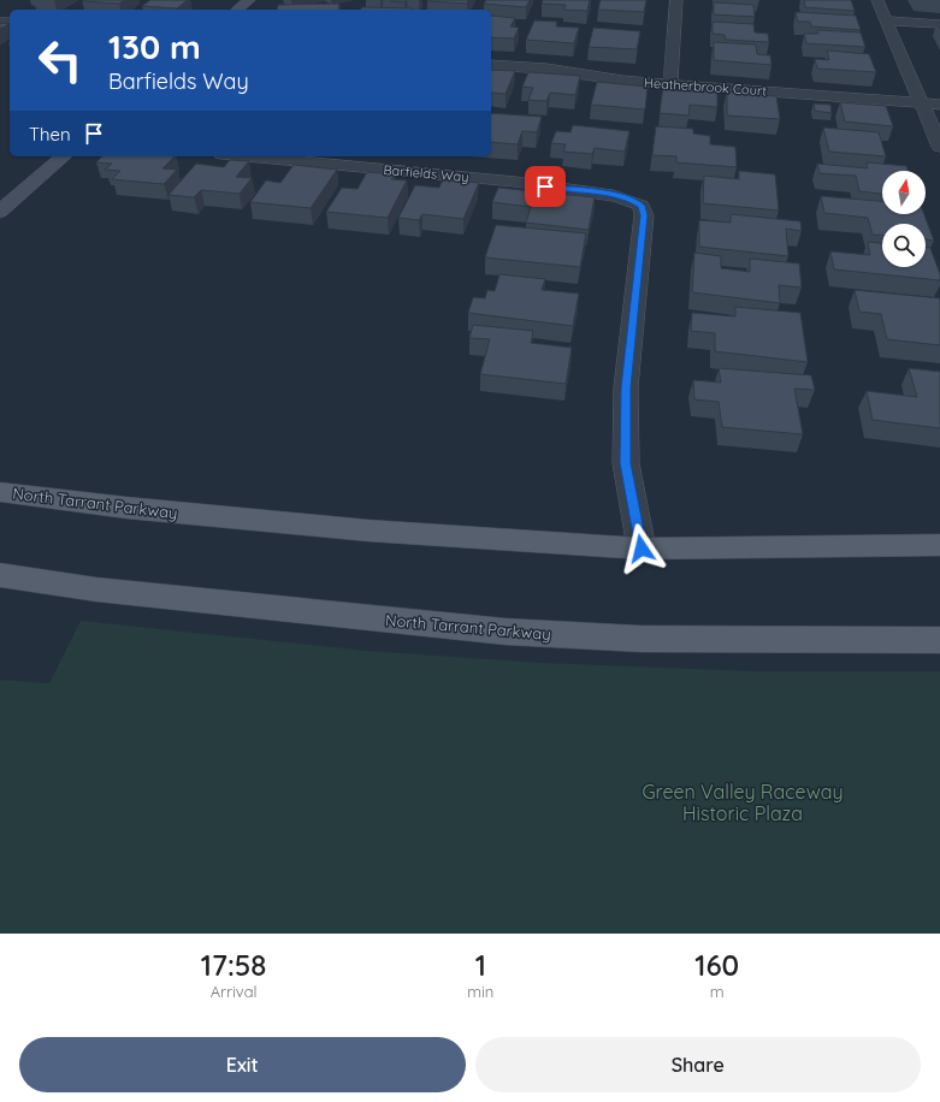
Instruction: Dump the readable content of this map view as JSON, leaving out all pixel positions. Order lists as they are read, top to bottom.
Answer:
{
  "streets": {
    "main road": ["North Tarrant Parkway"],
    "street": ["Heatherbrook Court", "Barfields Way"]
  },
  "crossings": [
    ["Barfields Way", "North Tarrant Parkway"]
  ],
  "parks": ["Green Valley Raceway Historic Plaza"],
  "north": "top",
  "page": {
    "turn": ["130 m", "Barfields Way"],
    "then": "Then",
    "eta": [
      "17:58",
      "Arrival",
      "1",
      "min",
      "160",
      "m"
    ],
    "buttons": ["Exit", "Share"]
  }
}
